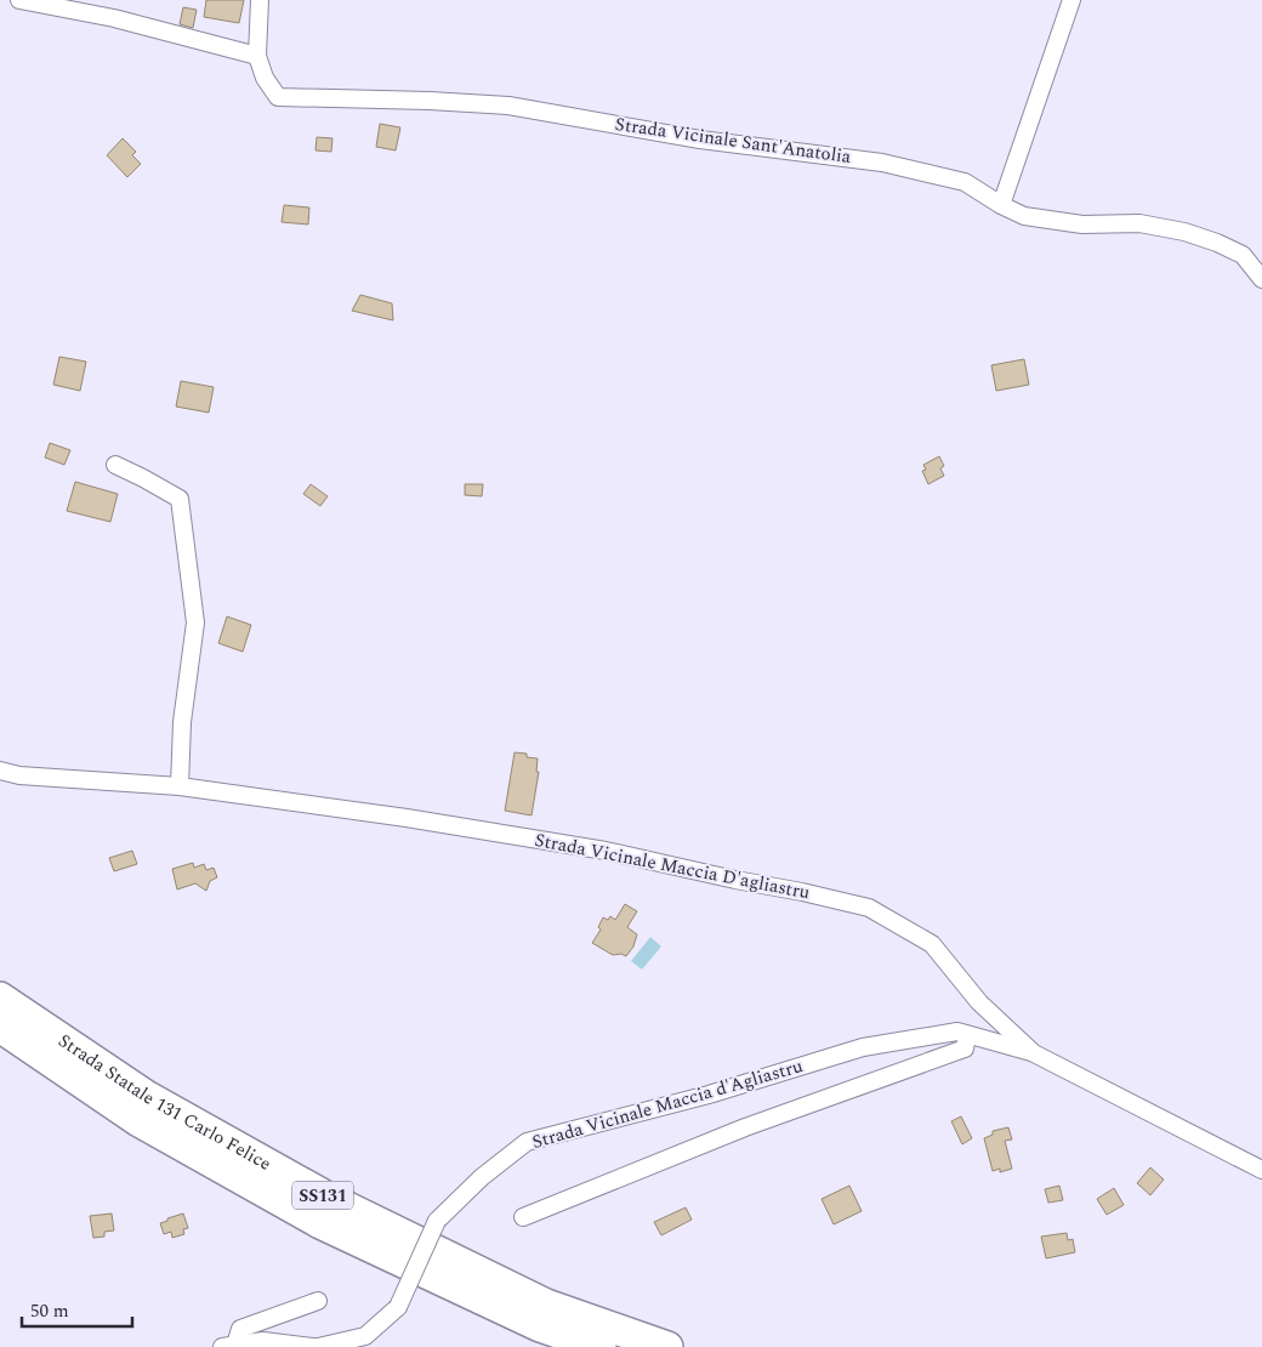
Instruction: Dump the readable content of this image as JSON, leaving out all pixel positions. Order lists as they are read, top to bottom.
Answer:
{
  "streets": {
    "highway": ["Strada Statale 131 Carlo Felice", "SS131"],
    "street": ["Strada Vicinale Sant'Anatolia", "Strada Vicinale Maccia D'agliastru", "Strada Vicinale Maccia d'Agliastru"]
  },
  "crossings": [
    ["Strada Vicinale Maccia D'agliastru", "Strada Vicinale Maccia d'Agliastru"]
  ],
  "scale_bar": "50 m"
}
